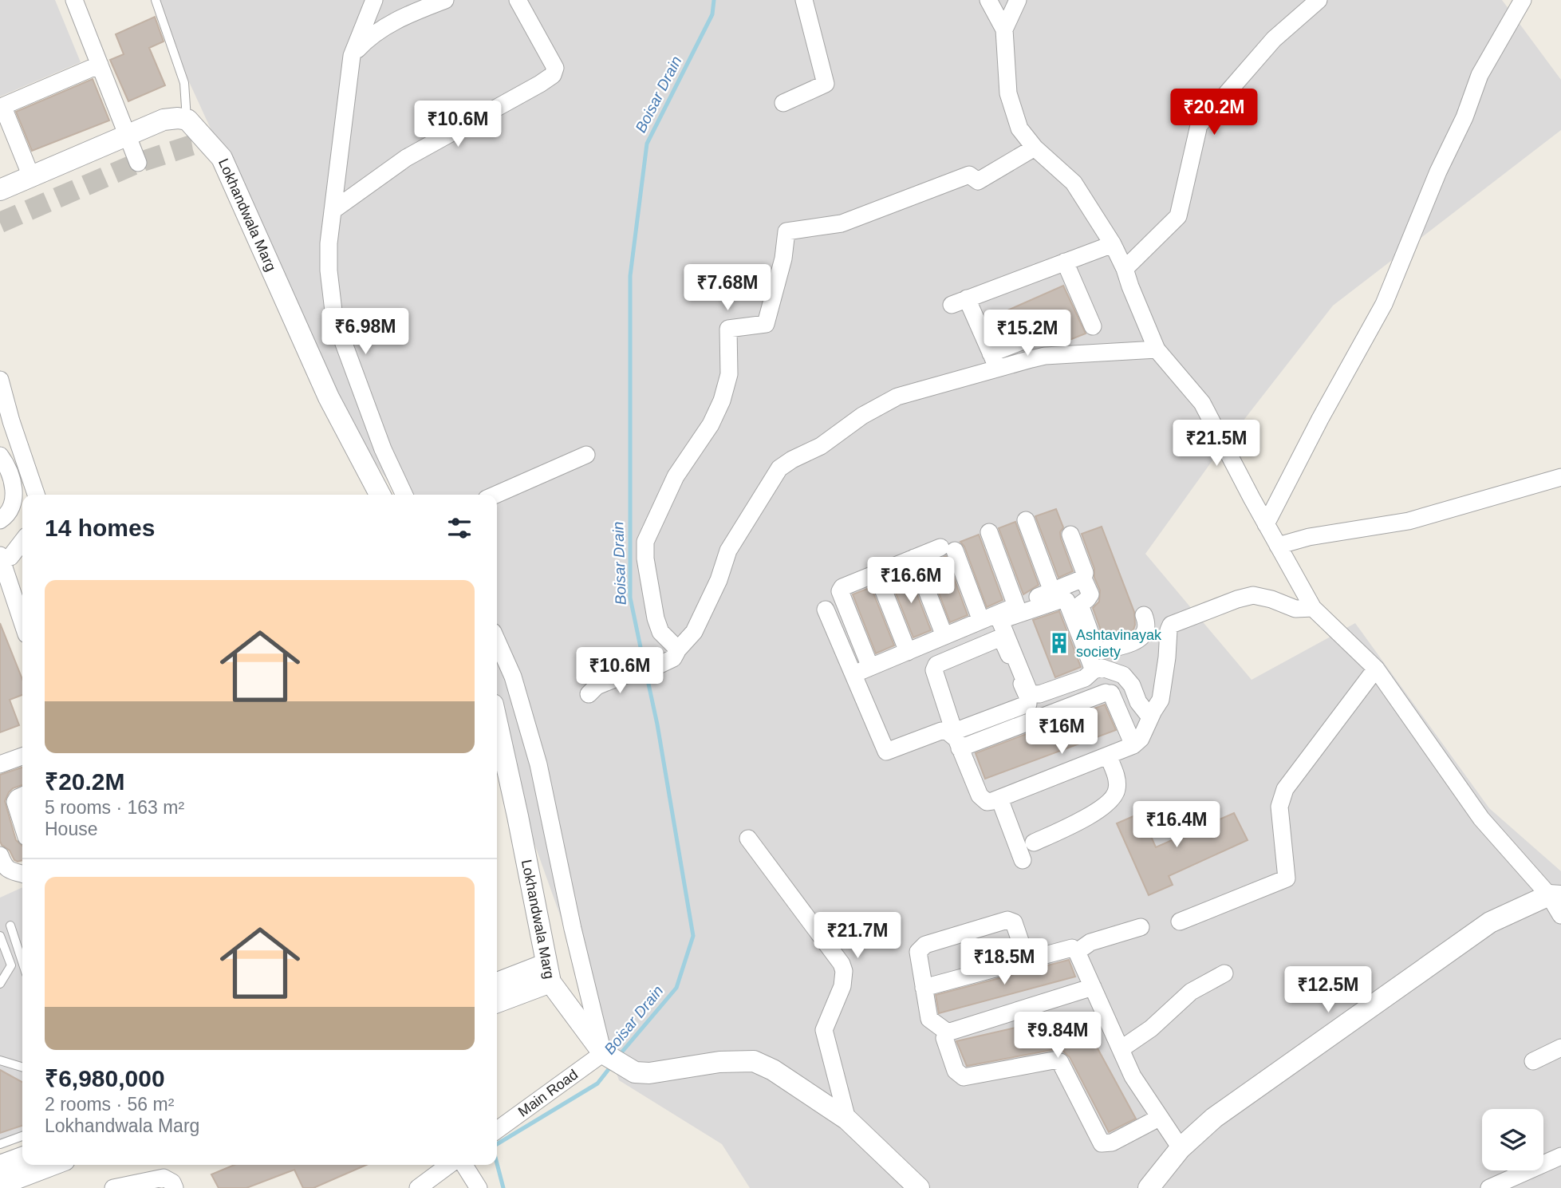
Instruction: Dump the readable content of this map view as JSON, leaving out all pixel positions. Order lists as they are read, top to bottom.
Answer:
{
  "streets": {
    "street": ["Lokhandwala Marg", "Main Road"]
  },
  "crossings": [
    ["Lokhandwala Marg", "Main Road"]
  ],
  "water": ["Boisar Drain"],
  "places": {
    "building": ["Ashtavinayak society"]
  },
  "page": {
    "price": [
      "₹20.2M",
      "₹10.6M",
      "₹7.68M",
      "₹6.98M",
      "₹15.2M",
      "₹21.5M",
      "₹16.6M",
      "₹10.6M",
      "₹16M",
      "₹16.4M",
      "₹21.7M",
      "₹18.5M",
      "₹12.5M",
      "₹9.84M"
    ],
    "heading": "14 homes",
    "list": [
      {
        "name": "₹20.2M",
        "note": "5 rooms · 163 m² · House"
      },
      {
        "name": "₹6,980,000",
        "note": "2 rooms · 56 m² · Lokhandwala Marg"
      }
    ]
  }
}
